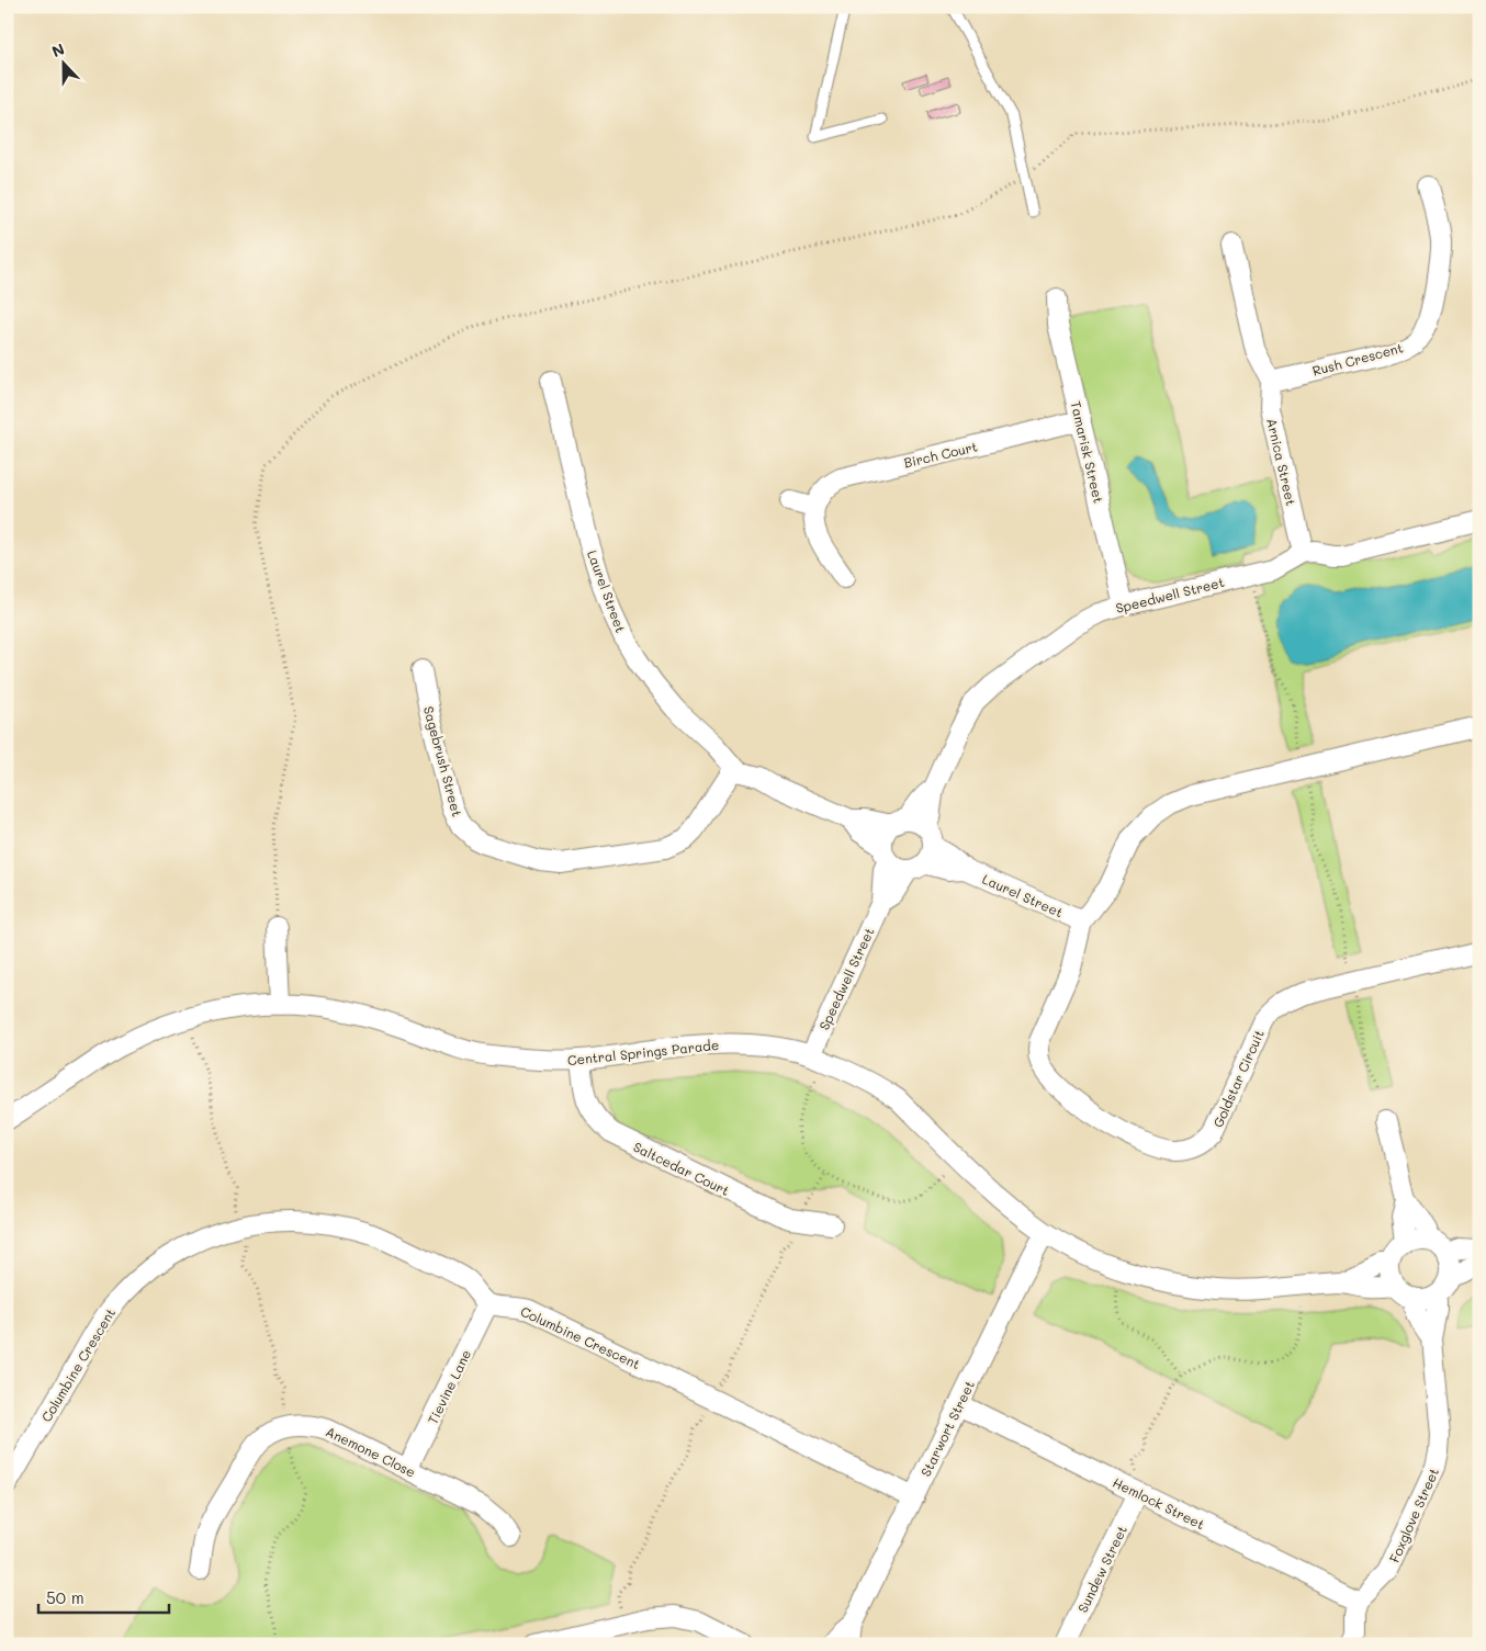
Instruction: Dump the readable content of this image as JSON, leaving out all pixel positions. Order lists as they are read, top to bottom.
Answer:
{
  "streets": {
    "street": [
      "Rush Crescent",
      "Tamarisk Street",
      "Birch Court",
      "Arnica Street",
      "Laurel Street",
      "Speedwell Street",
      "Sagebrush Street",
      "Central Springs Parade",
      "Goldstar Circuit",
      "Saltcedar Court",
      "Columbine Crescent",
      "Tievine Lane",
      "Starwort Street",
      "Anemone Close",
      "Hemlock Street",
      "Foxglove Street",
      "Sundew Street"
    ]
  },
  "crossings": [
    ["Rush Crescent", "Arnica Street"],
    ["Tamarisk Street", "Birch Court"],
    ["Tamarisk Street", "Speedwell Street"],
    ["Arnica Street", "Speedwell Street"],
    ["Laurel Street", "Speedwell Street"],
    ["Laurel Street", "Sagebrush Street"],
    ["Laurel Street", "Goldstar Circuit"],
    ["Speedwell Street", "Central Springs Parade"],
    ["Central Springs Parade", "Saltcedar Court"],
    ["Central Springs Parade", "Starwort Street"],
    ["Central Springs Parade", "Foxglove Street"],
    ["Columbine Crescent", "Tievine Lane"],
    ["Columbine Crescent", "Starwort Street"],
    ["Tievine Lane", "Anemone Close"],
    ["Starwort Street", "Hemlock Street"],
    ["Hemlock Street", "Foxglove Street"],
    ["Hemlock Street", "Sundew Street"]
  ],
  "scale_bar": "50 m",
  "north": "top"
}
